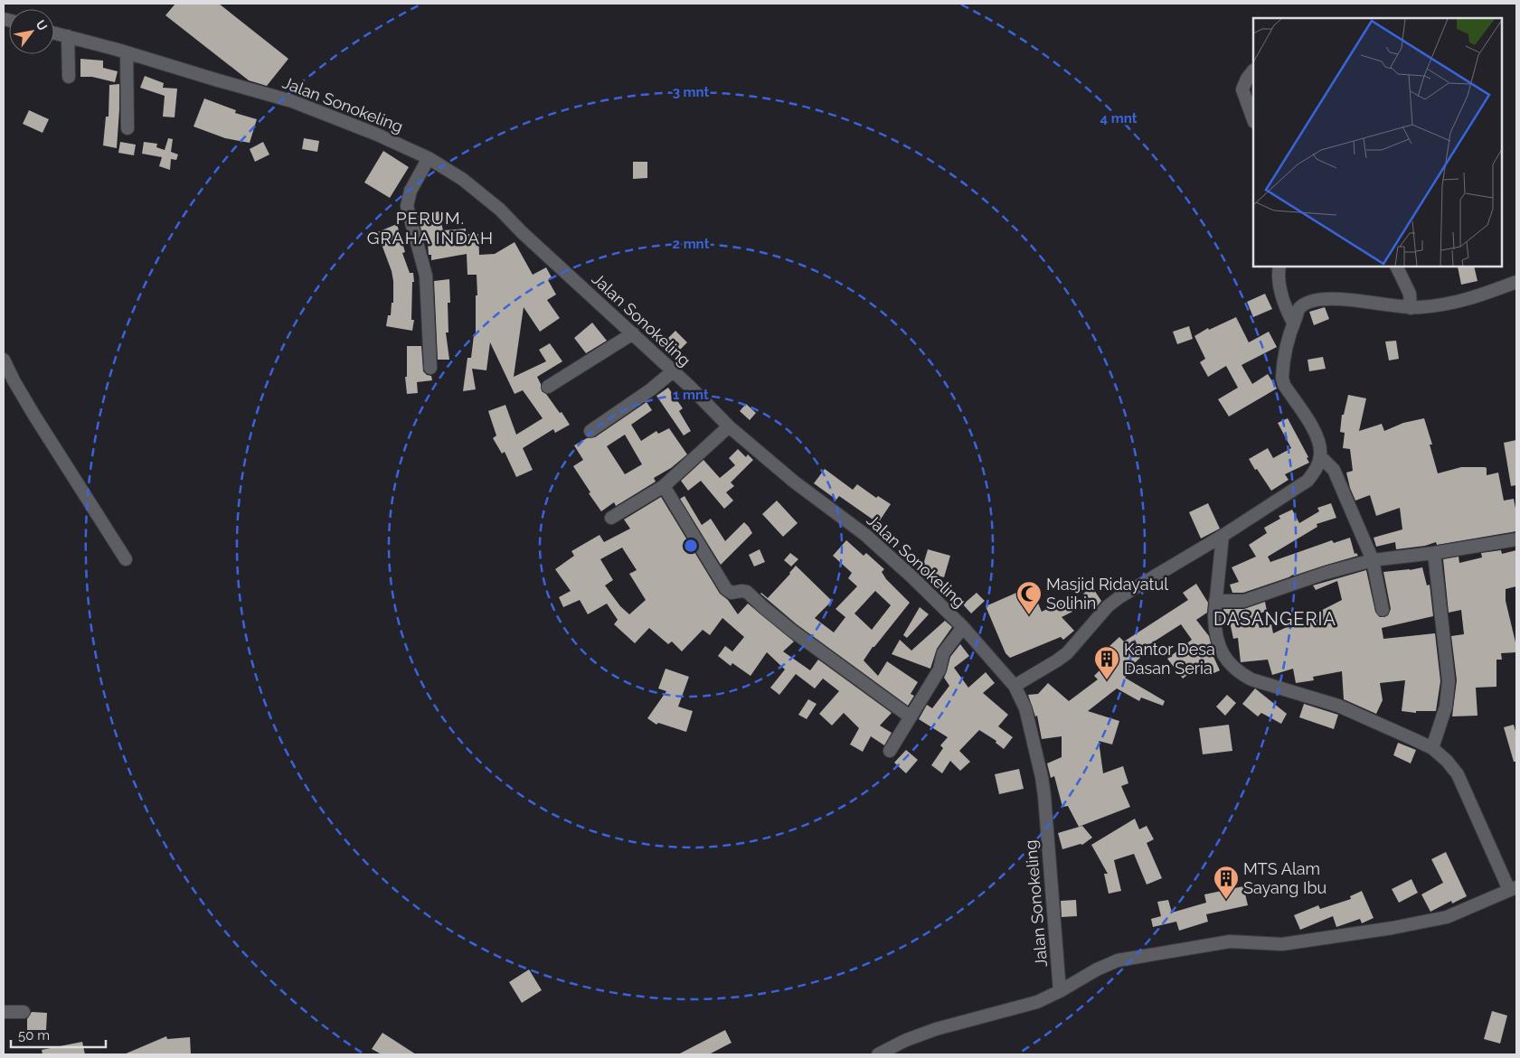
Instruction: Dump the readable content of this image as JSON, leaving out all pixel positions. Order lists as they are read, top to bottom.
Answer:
{
  "streets": {
    "street": ["Jalan Sonokeling"]
  },
  "districts": ["PERUM. GRAHA INDAH", "DASANGERIA"],
  "places": {
    "mosque": ["Masjid Ridayatul Solihin"],
    "building": ["Kantor Desa Dasan Seria", "MTS Alam Sayang Ibu"]
  },
  "scale_bar": "50 m",
  "north": "top right",
  "rings": [
    "3 mnt",
    "4 mnt",
    "2 mnt",
    "1 mnt"
  ]
}
